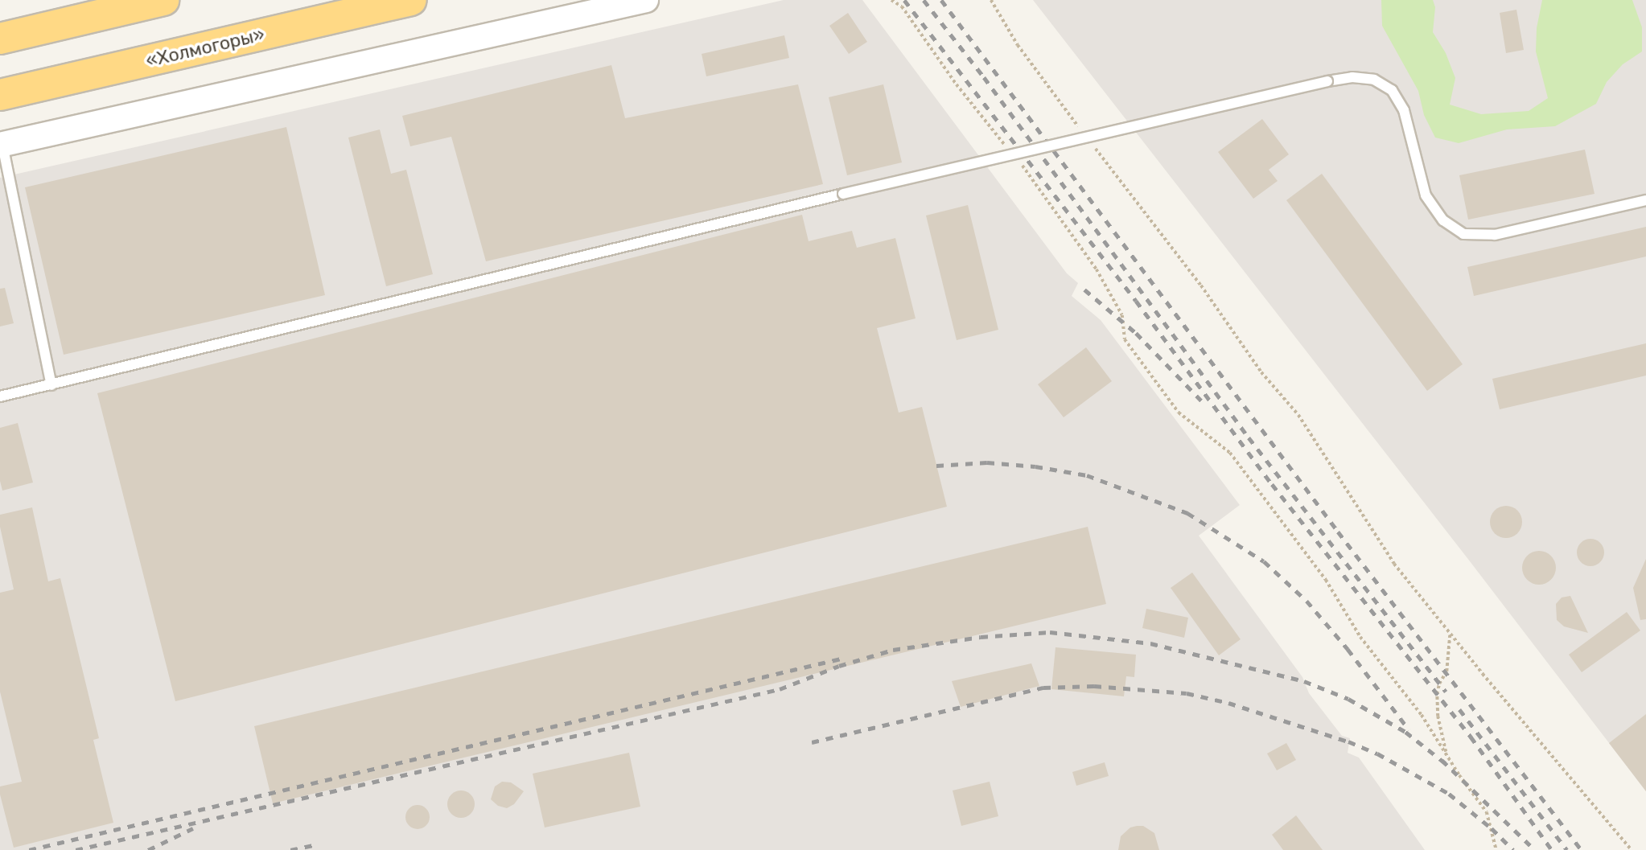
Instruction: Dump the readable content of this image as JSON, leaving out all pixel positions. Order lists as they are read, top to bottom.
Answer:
{
  "streets": {
    "highway": ["«Холмогоры»"]
  }
}
